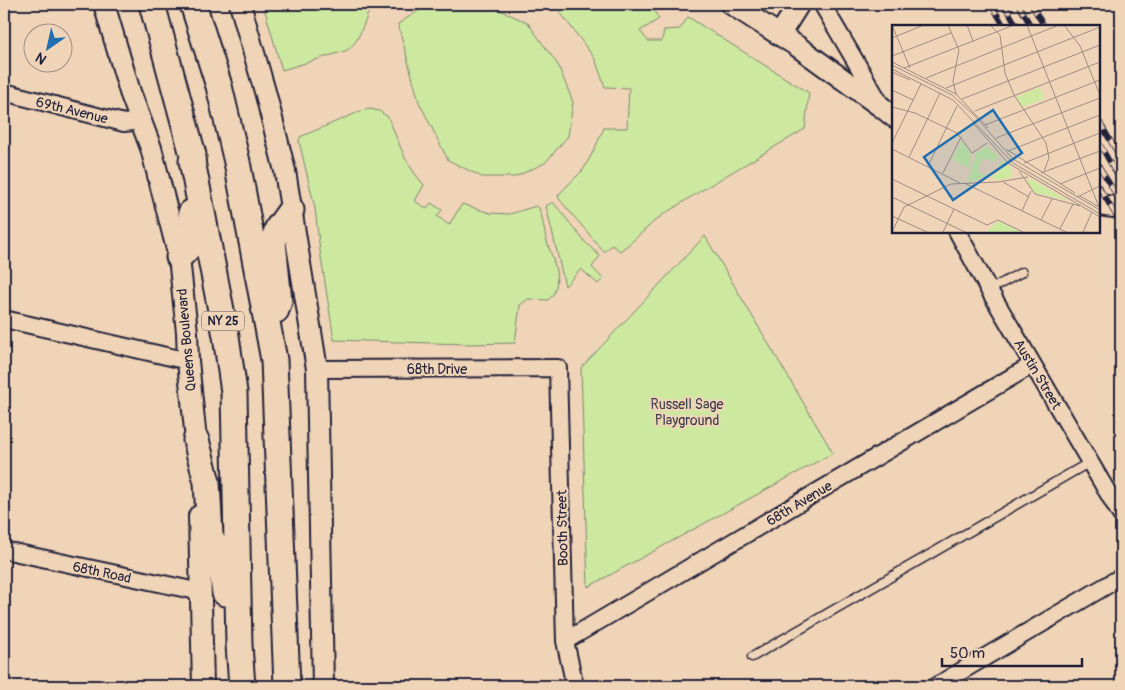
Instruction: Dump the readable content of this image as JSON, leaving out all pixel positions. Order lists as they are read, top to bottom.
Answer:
{
  "streets": {
    "main road": ["NY 25"],
    "street": [
      "69th Avenue",
      "Queens Boulevard",
      "68th Drive",
      "Austin Street",
      "68th Avenue",
      "Booth Street",
      "68th Road"
    ]
  },
  "crossings": [
    ["69th Avenue", "Queens Boulevard"],
    ["Queens Boulevard", "68th Road"],
    ["68th Drive", "Booth Street"],
    ["Austin Street", "68th Avenue"],
    ["68th Avenue", "Booth Street"]
  ],
  "parks": ["Russell Sage Playground"],
  "scale_bar": "50 m",
  "north": "bottom left"
}
